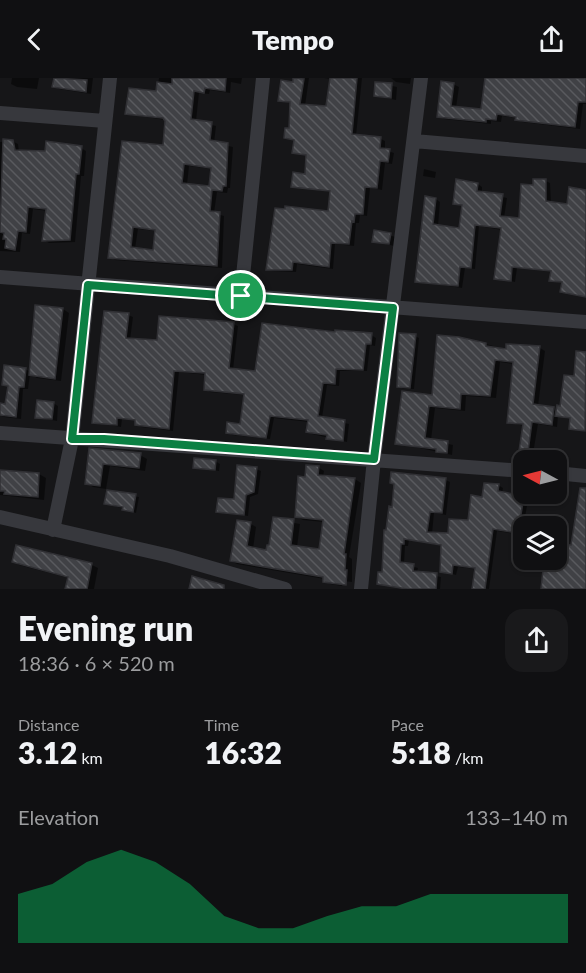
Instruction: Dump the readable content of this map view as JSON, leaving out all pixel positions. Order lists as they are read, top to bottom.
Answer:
{
  "north": "left",
  "page": {
    "header": "Tempo",
    "heading": ["Evening run", "18:36 · 6 × 520 m"],
    "stats": [
      ["Distance", "3.12 km"],
      ["Time", "16:32"],
      ["Pace", "5:18 /km"]
    ],
    "chart": ["Elevation", "133–140 m"]
  }
}
